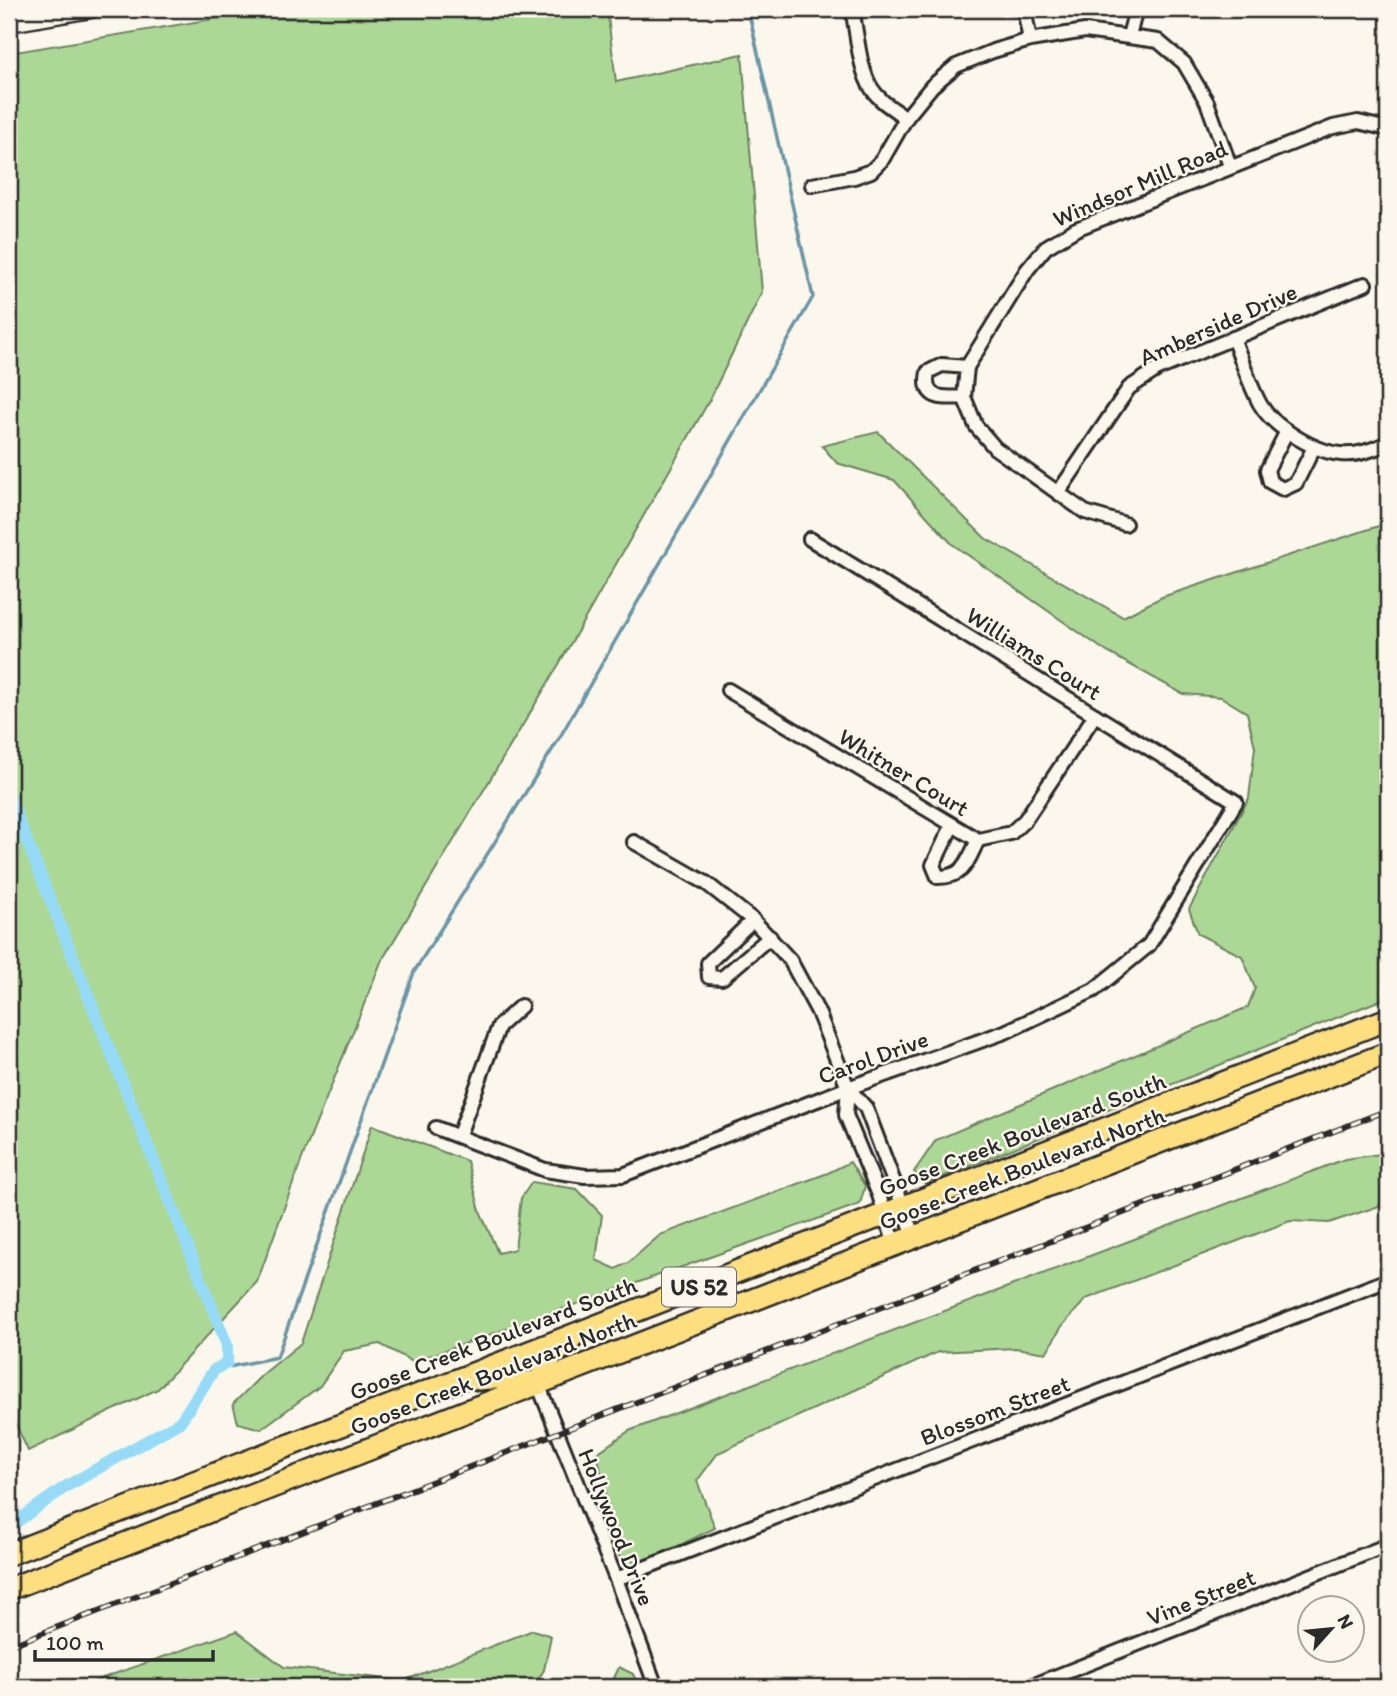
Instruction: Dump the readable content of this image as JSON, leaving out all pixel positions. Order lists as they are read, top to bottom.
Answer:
{
  "streets": {
    "highway": ["Goose Creek Boulevard South", "Goose Creek Boulevard North", "US 52"],
    "street": [
      "Windsor Mill Road",
      "Amberside Drive",
      "Williams Court",
      "Whitner Court",
      "Carol Drive",
      "Blossom Street",
      "Hollywood Drive",
      "Vine Street"
    ]
  },
  "crossings": [
    ["Williams Court", "Whitner Court"],
    ["Williams Court", "Carol Drive"],
    ["Goose Creek Boulevard North", "Hollywood Drive"],
    ["Blossom Street", "Hollywood Drive"]
  ],
  "scale_bar": "100 m",
  "north": "top right"
}
